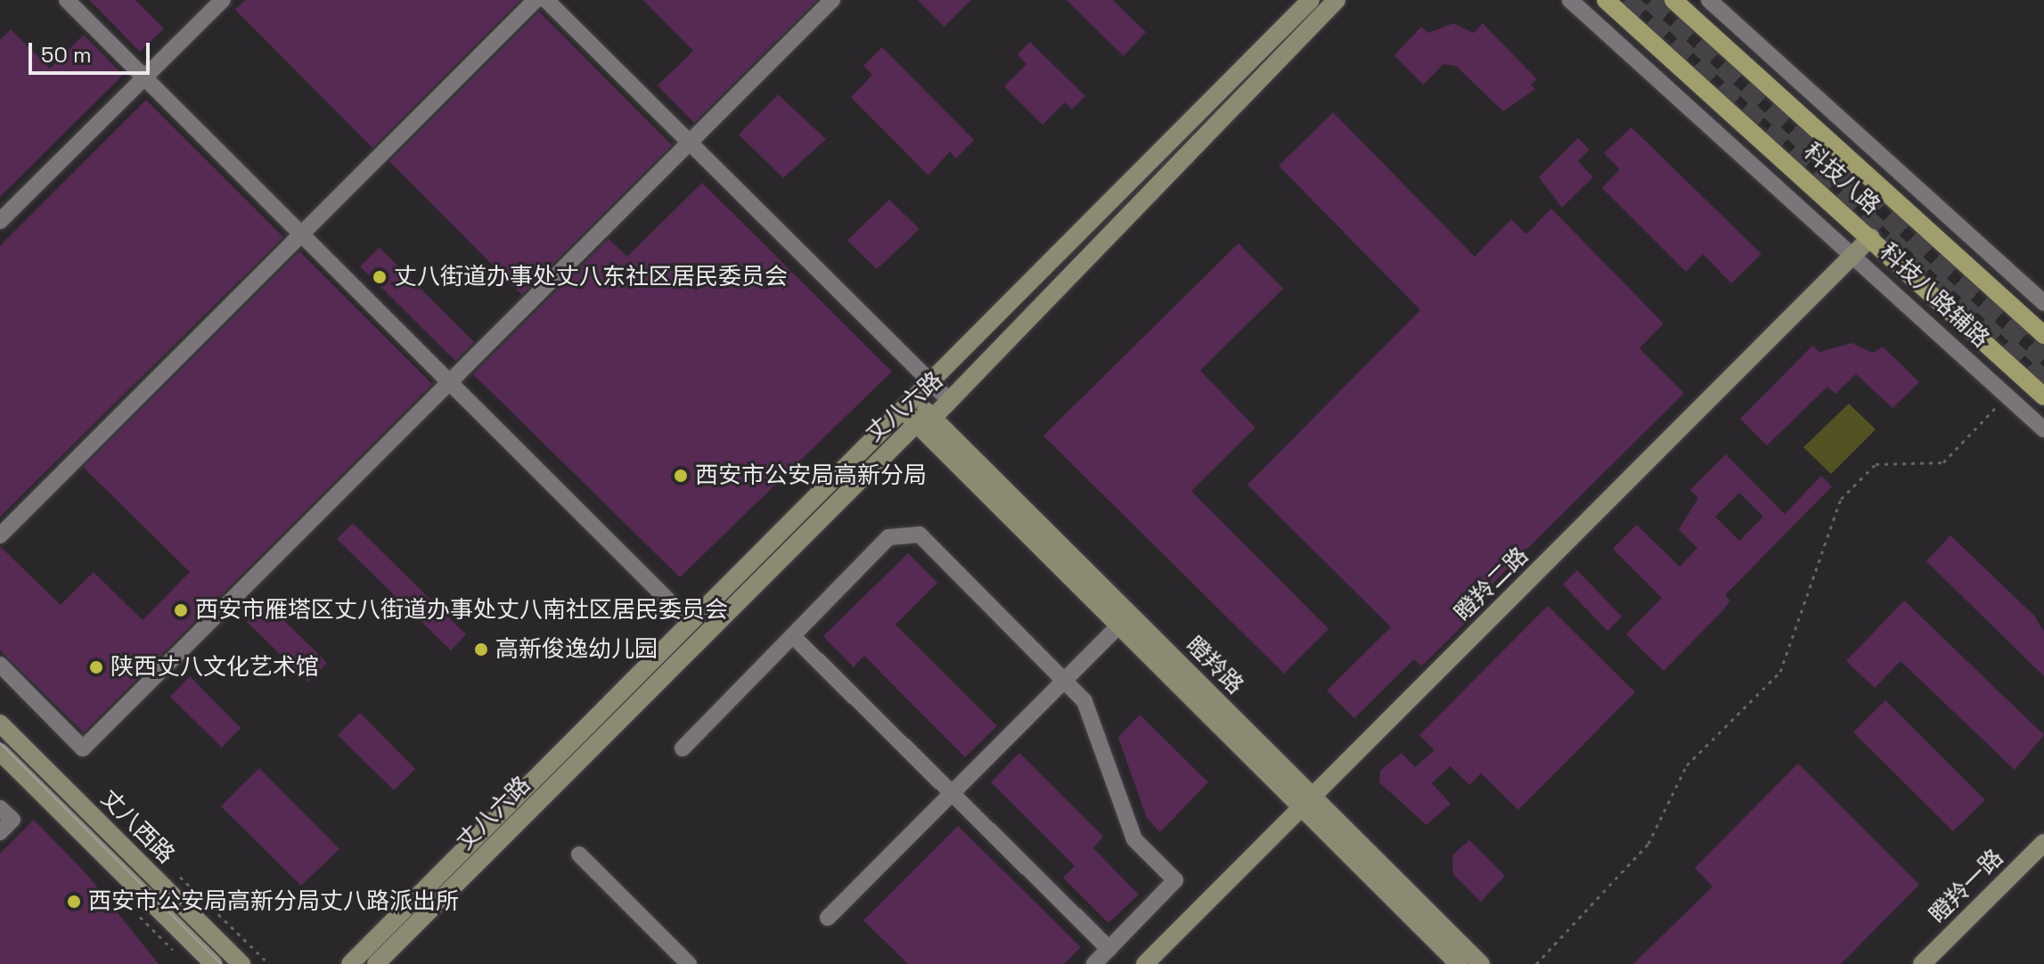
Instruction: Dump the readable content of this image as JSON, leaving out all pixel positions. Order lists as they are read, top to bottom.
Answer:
{
  "streets": {
    "main road": [
      "科技八路",
      "丈八六路",
      "瞪羚二路",
      "瞪羚路",
      "丈八西路",
      "瞪羚一路"
    ],
    "street": ["科技八路辅路"]
  },
  "crossings": [
    ["科技八路", "瞪羚二路"],
    ["科技八路辅路", "瞪羚二路"],
    ["丈八六路", "瞪羚路"],
    ["瞪羚二路", "瞪羚路"]
  ],
  "places": [
    "丈八街道办事处丈八东社区居民委员会",
    "西安市公安局高新分局",
    "西安市雁塔区丈八街道办事处丈八南社区居民委员会",
    "高新俊逸幼儿园",
    "陕西丈八文化艺术馆",
    "西安市公安局高新分局丈八路派出所"
  ],
  "scale_bar": "50 m"
}
